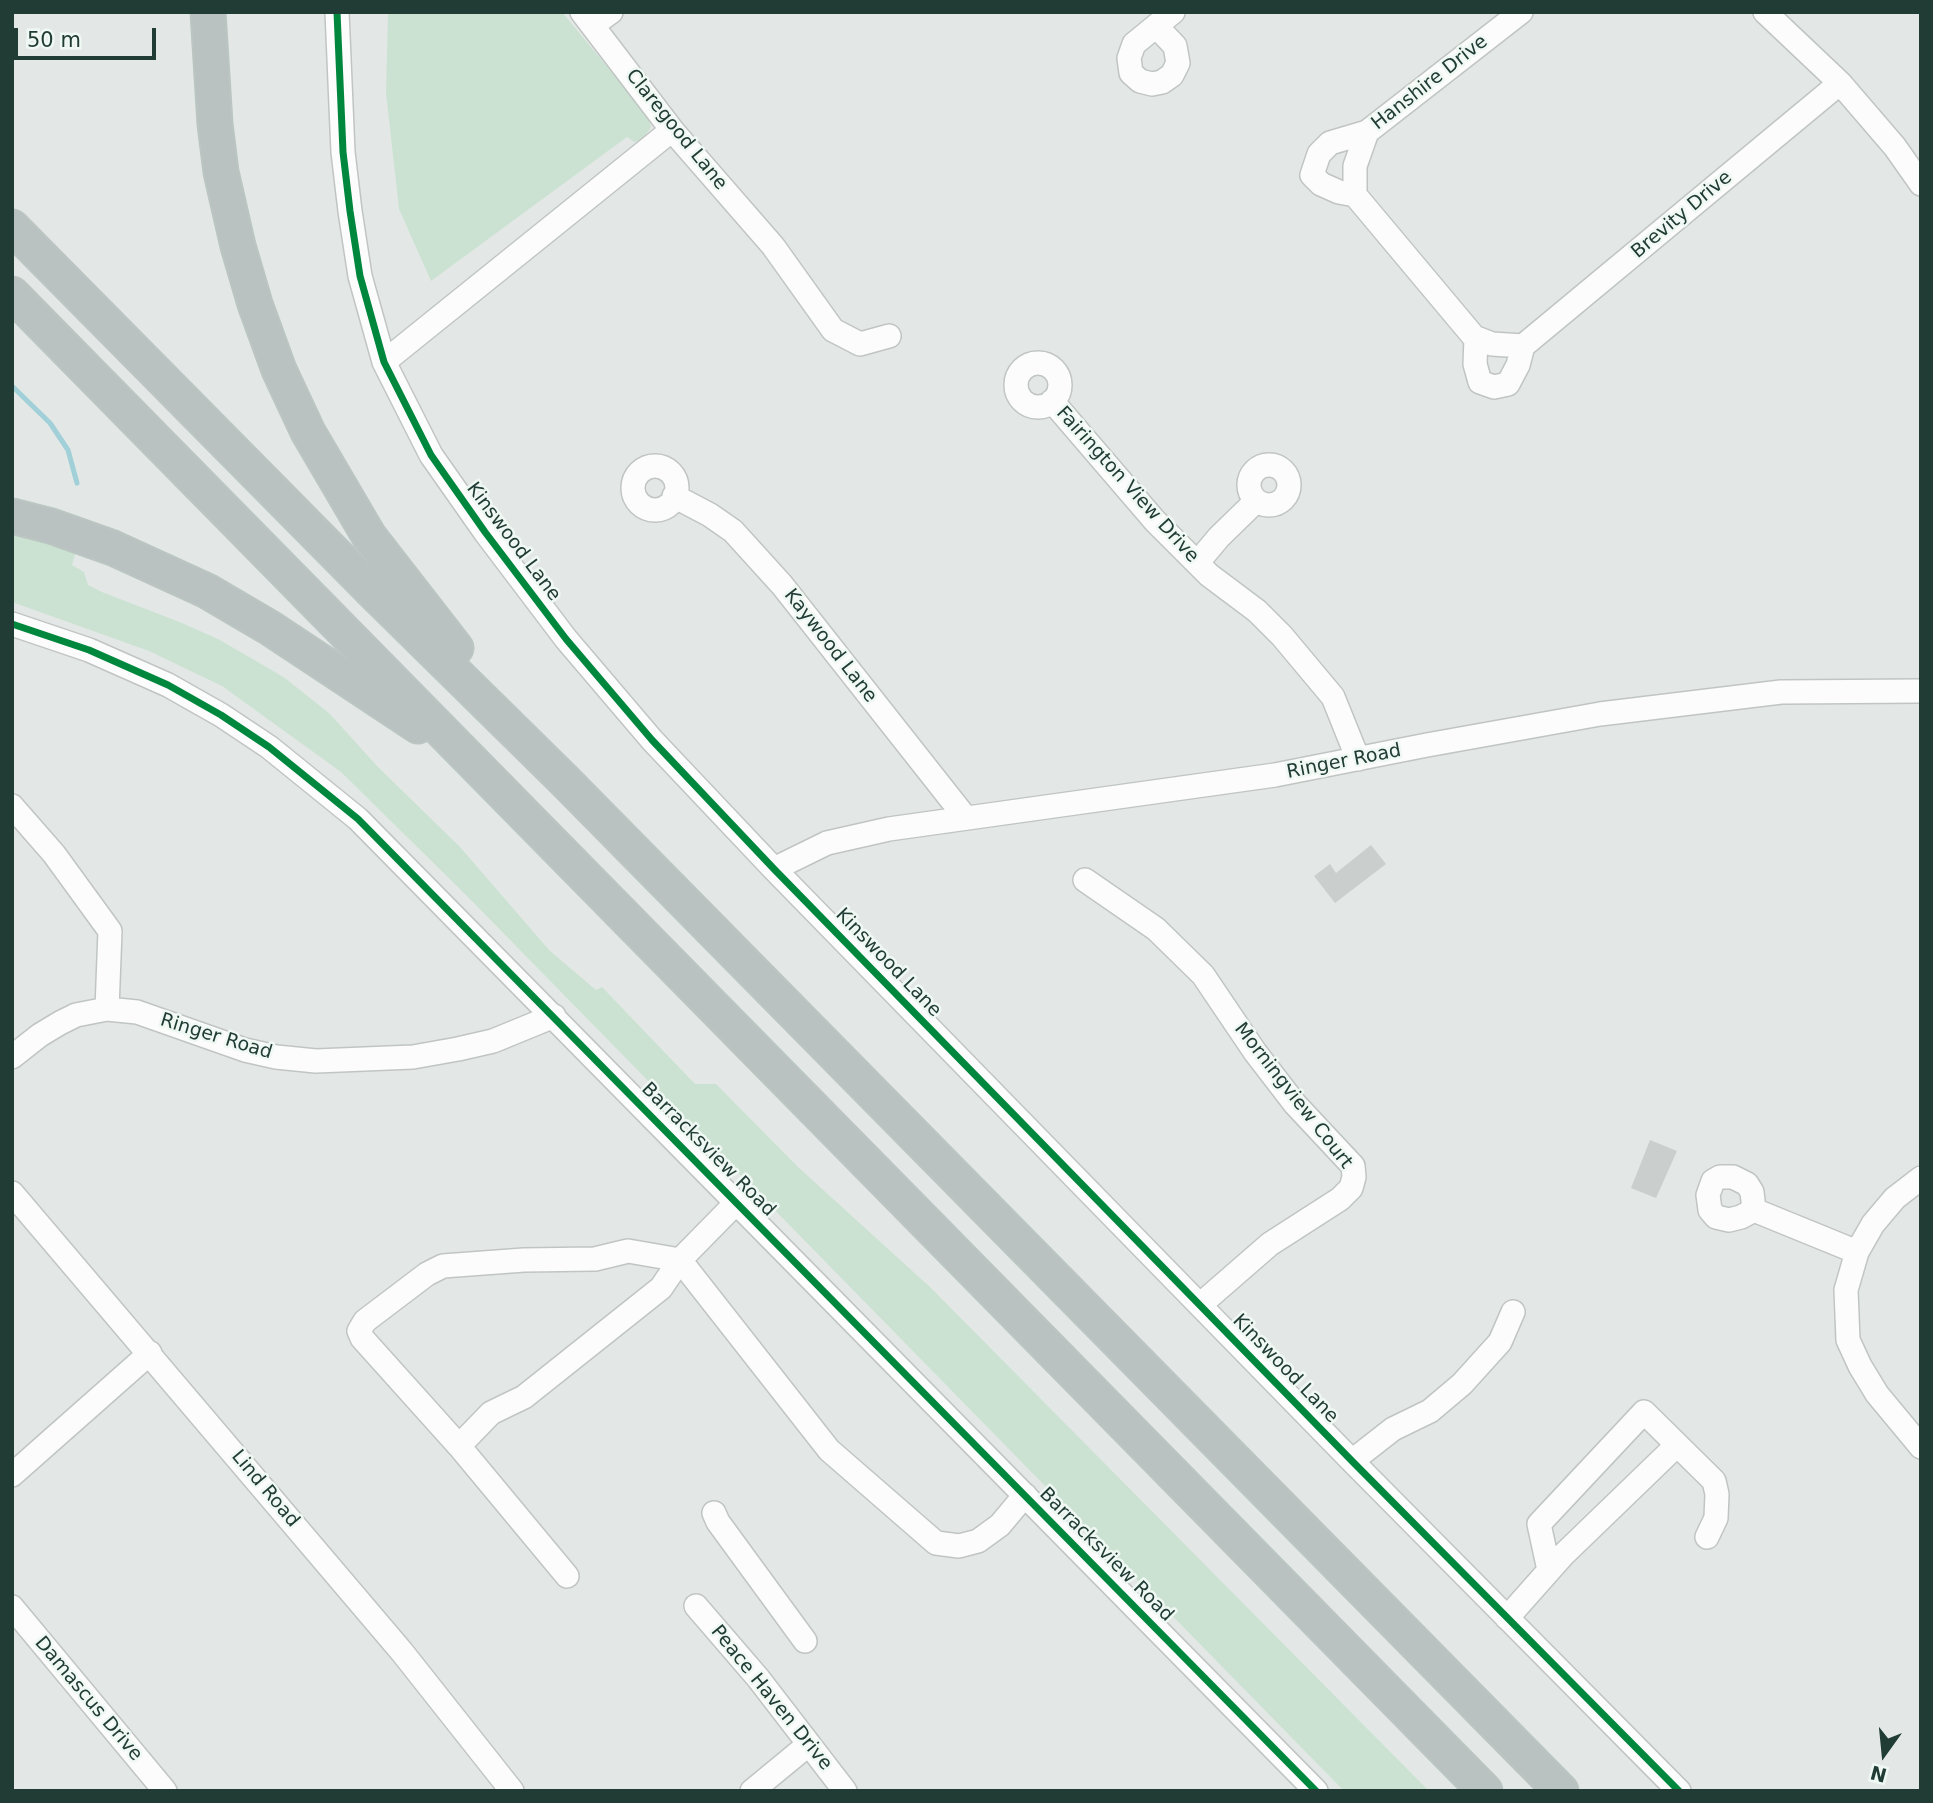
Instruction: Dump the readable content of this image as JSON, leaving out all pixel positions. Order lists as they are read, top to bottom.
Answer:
{
  "streets": {
    "street": [
      "Hanshire Drive",
      "Claregood Lane",
      "Brevity Drive",
      "Fairington View Drive",
      "Kinswood Lane",
      "Kaywood Lane",
      "Ringer Road",
      "Morningview Court",
      "Barracksview Road",
      "Lind Road",
      "Peace Haven Drive",
      "Damascus Drive"
    ]
  },
  "crossings": [
    ["Fairington View Drive", "Ringer Road"],
    ["Kinswood Lane", "Ringer Road"],
    ["Kinswood Lane", "Morningview Court"],
    ["Kaywood Lane", "Ringer Road"],
    ["Ringer Road", "Barracksview Road"]
  ],
  "scale_bar": "50 m",
  "north": "bottom"
}
